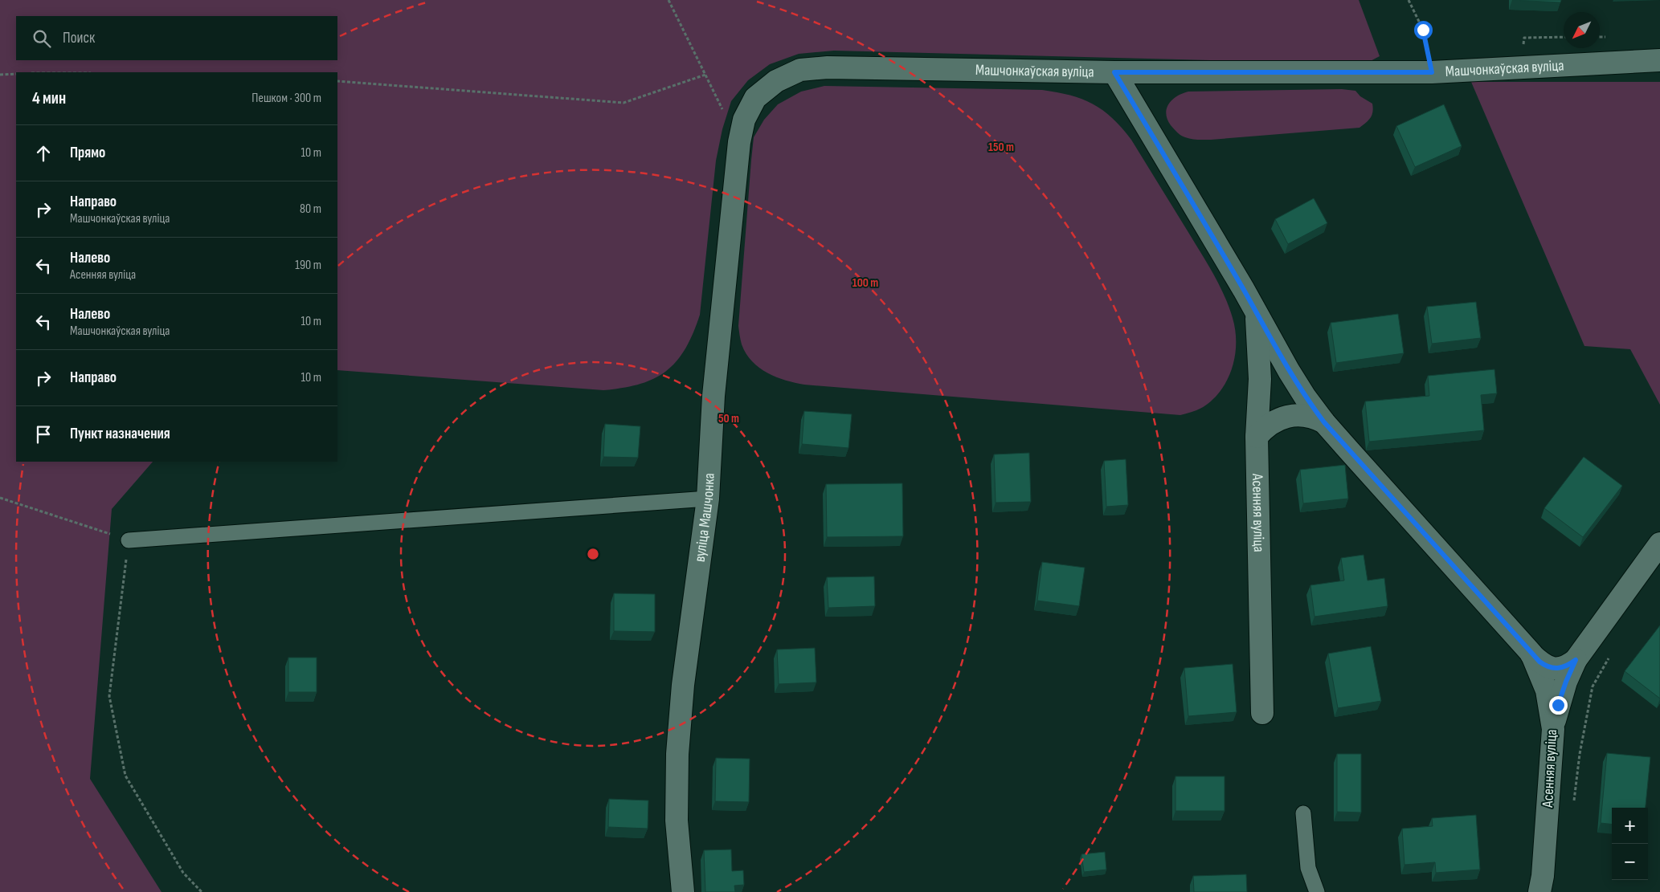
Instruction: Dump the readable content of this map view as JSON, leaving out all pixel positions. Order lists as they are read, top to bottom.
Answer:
{
  "streets": {
    "street": ["Машчонкаўская вуліца", "Асенняя вуліца", "вуліца Машчонка"]
  },
  "crossings": [
    ["Машчонкаўская вуліца", "Асенняя вуліца"],
    ["Машчонкаўская вуліца", "вуліца Машчонка"]
  ],
  "north": "bottom left",
  "page": {
    "search": "Поиск",
    "heading": ["4 мин", "Пешком · 300 m"],
    "list": [
      ["Прямо", "10 m"],
      ["Направо", "Машчонкаўская вуліца", "80 m"],
      ["Налево", "Асенняя вуліца", "190 m"],
      ["Налево", "Машчонкаўская вуліца", "10 m"],
      ["Направо", "10 m"],
      "Пункт назначения"
    ],
    "map_buttons": ["+", "−"]
  },
  "rings": ["150 m", "100 m", "50 m"]
}
